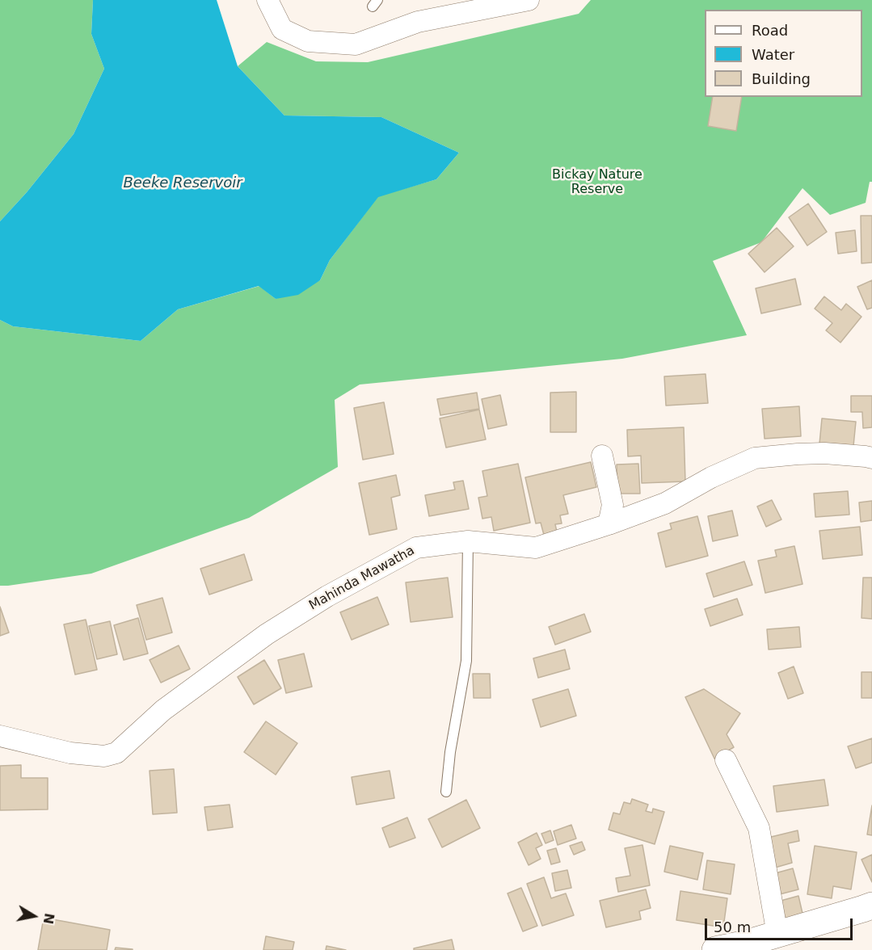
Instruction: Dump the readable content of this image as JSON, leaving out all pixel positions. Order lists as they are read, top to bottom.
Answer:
{
  "streets": {
    "street": ["Mahinda Mawatha"]
  },
  "water": ["Beeke Reservoir"],
  "parks": ["Bickay Nature Reserve"],
  "legend": ["Road", "Water", "Building"],
  "scale_bar": "50 m",
  "north": "right"
}
